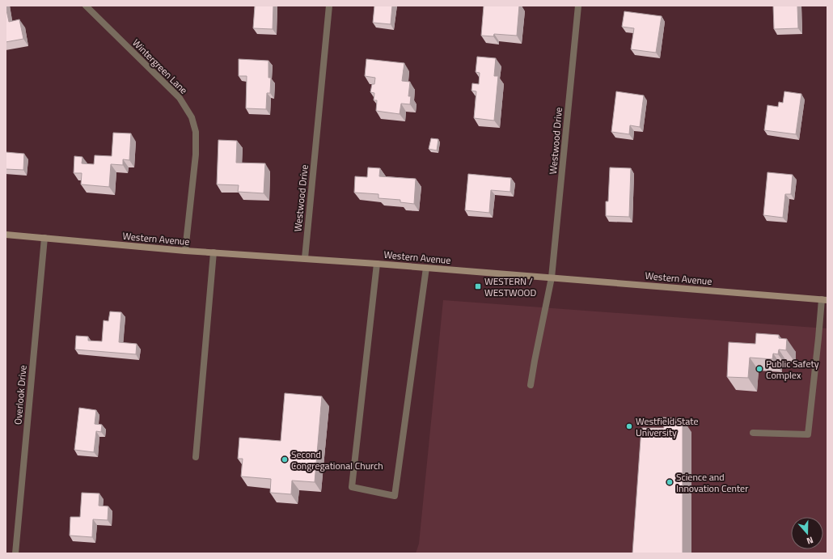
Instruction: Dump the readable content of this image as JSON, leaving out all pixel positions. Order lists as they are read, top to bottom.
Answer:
{
  "streets": {
    "main road": ["Western Avenue"],
    "street": ["Wintergreen Lane", "Westwood Drive", "Overlook Drive"]
  },
  "crossings": [
    ["Wintergreen Lane", "Western Avenue"],
    ["Westwood Drive", "Western Avenue"],
    ["Western Avenue", "Overlook Drive"]
  ],
  "places": {
    "transit": ["WESTERN / WESTWOOD"],
    "other": [
      "Public Safety Complex",
      "Westfield State University",
      "Second Congregational Church",
      "Science and Innovation Center"
    ]
  },
  "north": "bottom"
}
